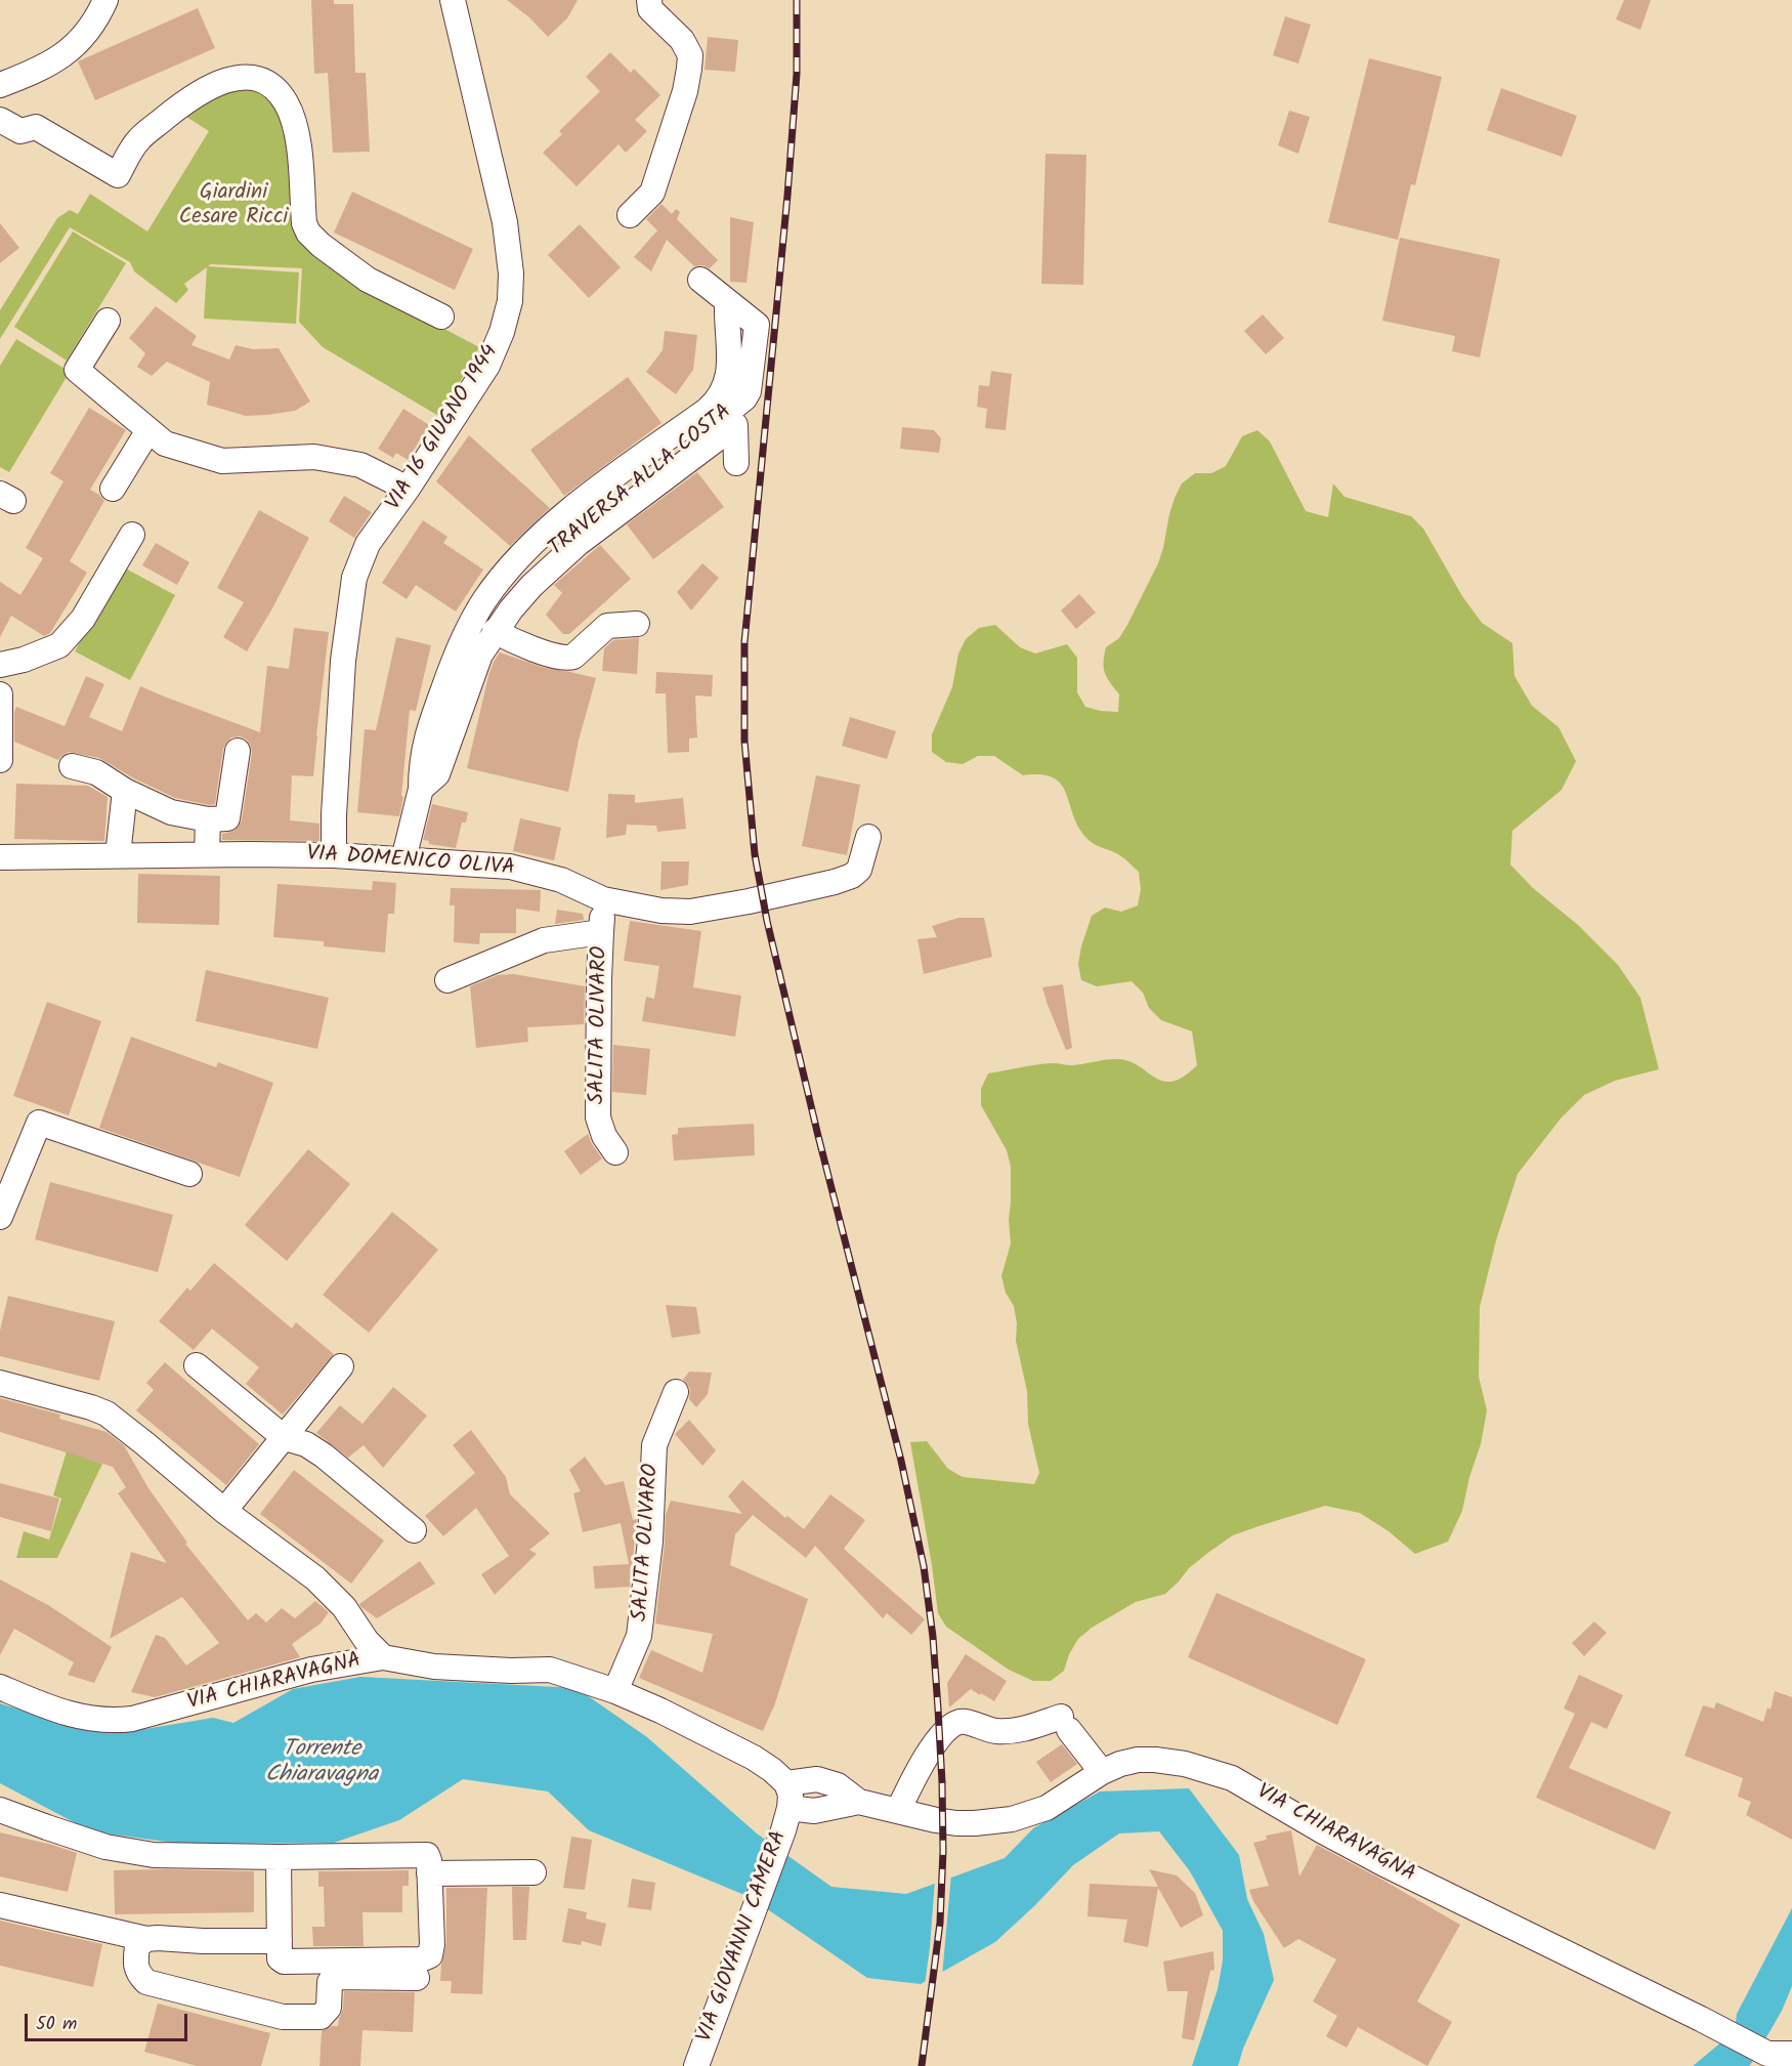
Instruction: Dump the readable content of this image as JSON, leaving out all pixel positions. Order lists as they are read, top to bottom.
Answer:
{
  "streets": {
    "street": [
      "VIA 16 GIUGNO 1944",
      "TRAVERSA ALLA COSTA",
      "VIA DOMENICO OLIVA",
      "SALITA OLIVARO",
      "VIA CHIARAVAGNA",
      "VIA GIOVANNI CAMERA"
    ]
  },
  "crossings": [
    ["VIA 16 GIUGNO 1944", "VIA DOMENICO OLIVA"],
    ["TRAVERSA ALLA COSTA", "VIA DOMENICO OLIVA"],
    ["VIA DOMENICO OLIVA", "SALITA OLIVARO"],
    ["SALITA OLIVARO", "VIA CHIARAVAGNA"],
    ["VIA CHIARAVAGNA", "VIA GIOVANNI CAMERA"]
  ],
  "water": ["Torrente Chiaravagna"],
  "parks": ["Giardini Cesare Ricci"],
  "scale_bar": "50 m"
}
